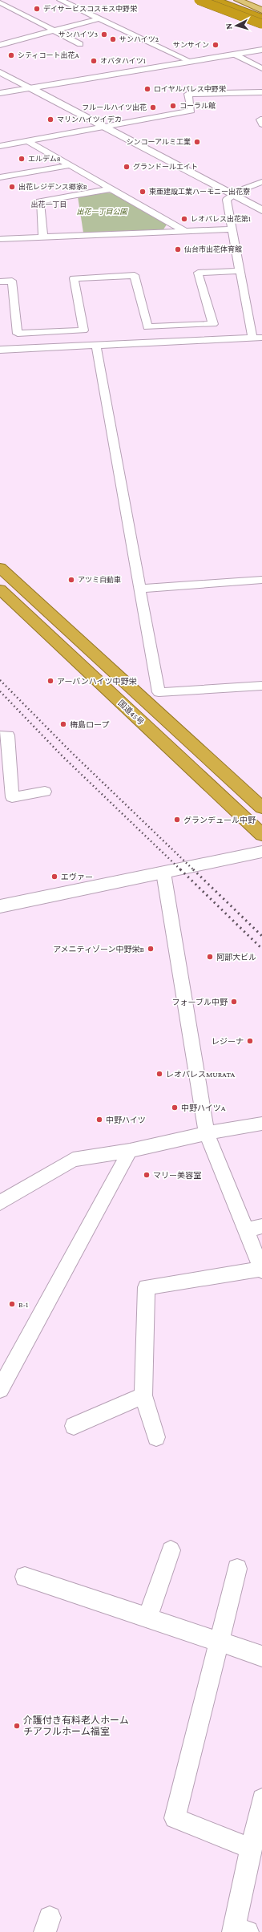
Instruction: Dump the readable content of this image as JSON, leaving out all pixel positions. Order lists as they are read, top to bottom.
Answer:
{
  "streets": {
    "highway": ["国道45号"]
  },
  "districts": ["出花一丁目"],
  "parks": ["出花一丁目公園"],
  "places": [
    "デイサービスコスモス中野栄",
    "サンハイツ3",
    "サンハイツ2",
    "サンサイン",
    "シティコート出花A",
    "オバタハイツ1",
    "ロイヤルパレス中野栄",
    "コーラル館",
    "フルールハイツ出花",
    "マリンハイツイデカ",
    "シンコーアルミ工業",
    "エルデム8",
    "グランドールエイト",
    "出花レジデンス郷家B",
    "東亜建設工業ハーモニー出花寮",
    "レオパレス出花第1",
    "仙台市出花体育館",
    "アツミ自動車",
    "アーバンハイツ中野栄",
    "梅島ロープ",
    "グランデュール中野",
    "エヴァー",
    "アメニティゾーン中野栄B",
    "阿部大ビル",
    "フォーブル中野",
    "レジーナ",
    "レオパレスMURATA",
    "中野ハイツA",
    "中野ハイツ",
    "マリー美容室",
    "B-1",
    "介護付き有料老人ホーム チアフルホーム福室"
  ],
  "north": "left"
}
